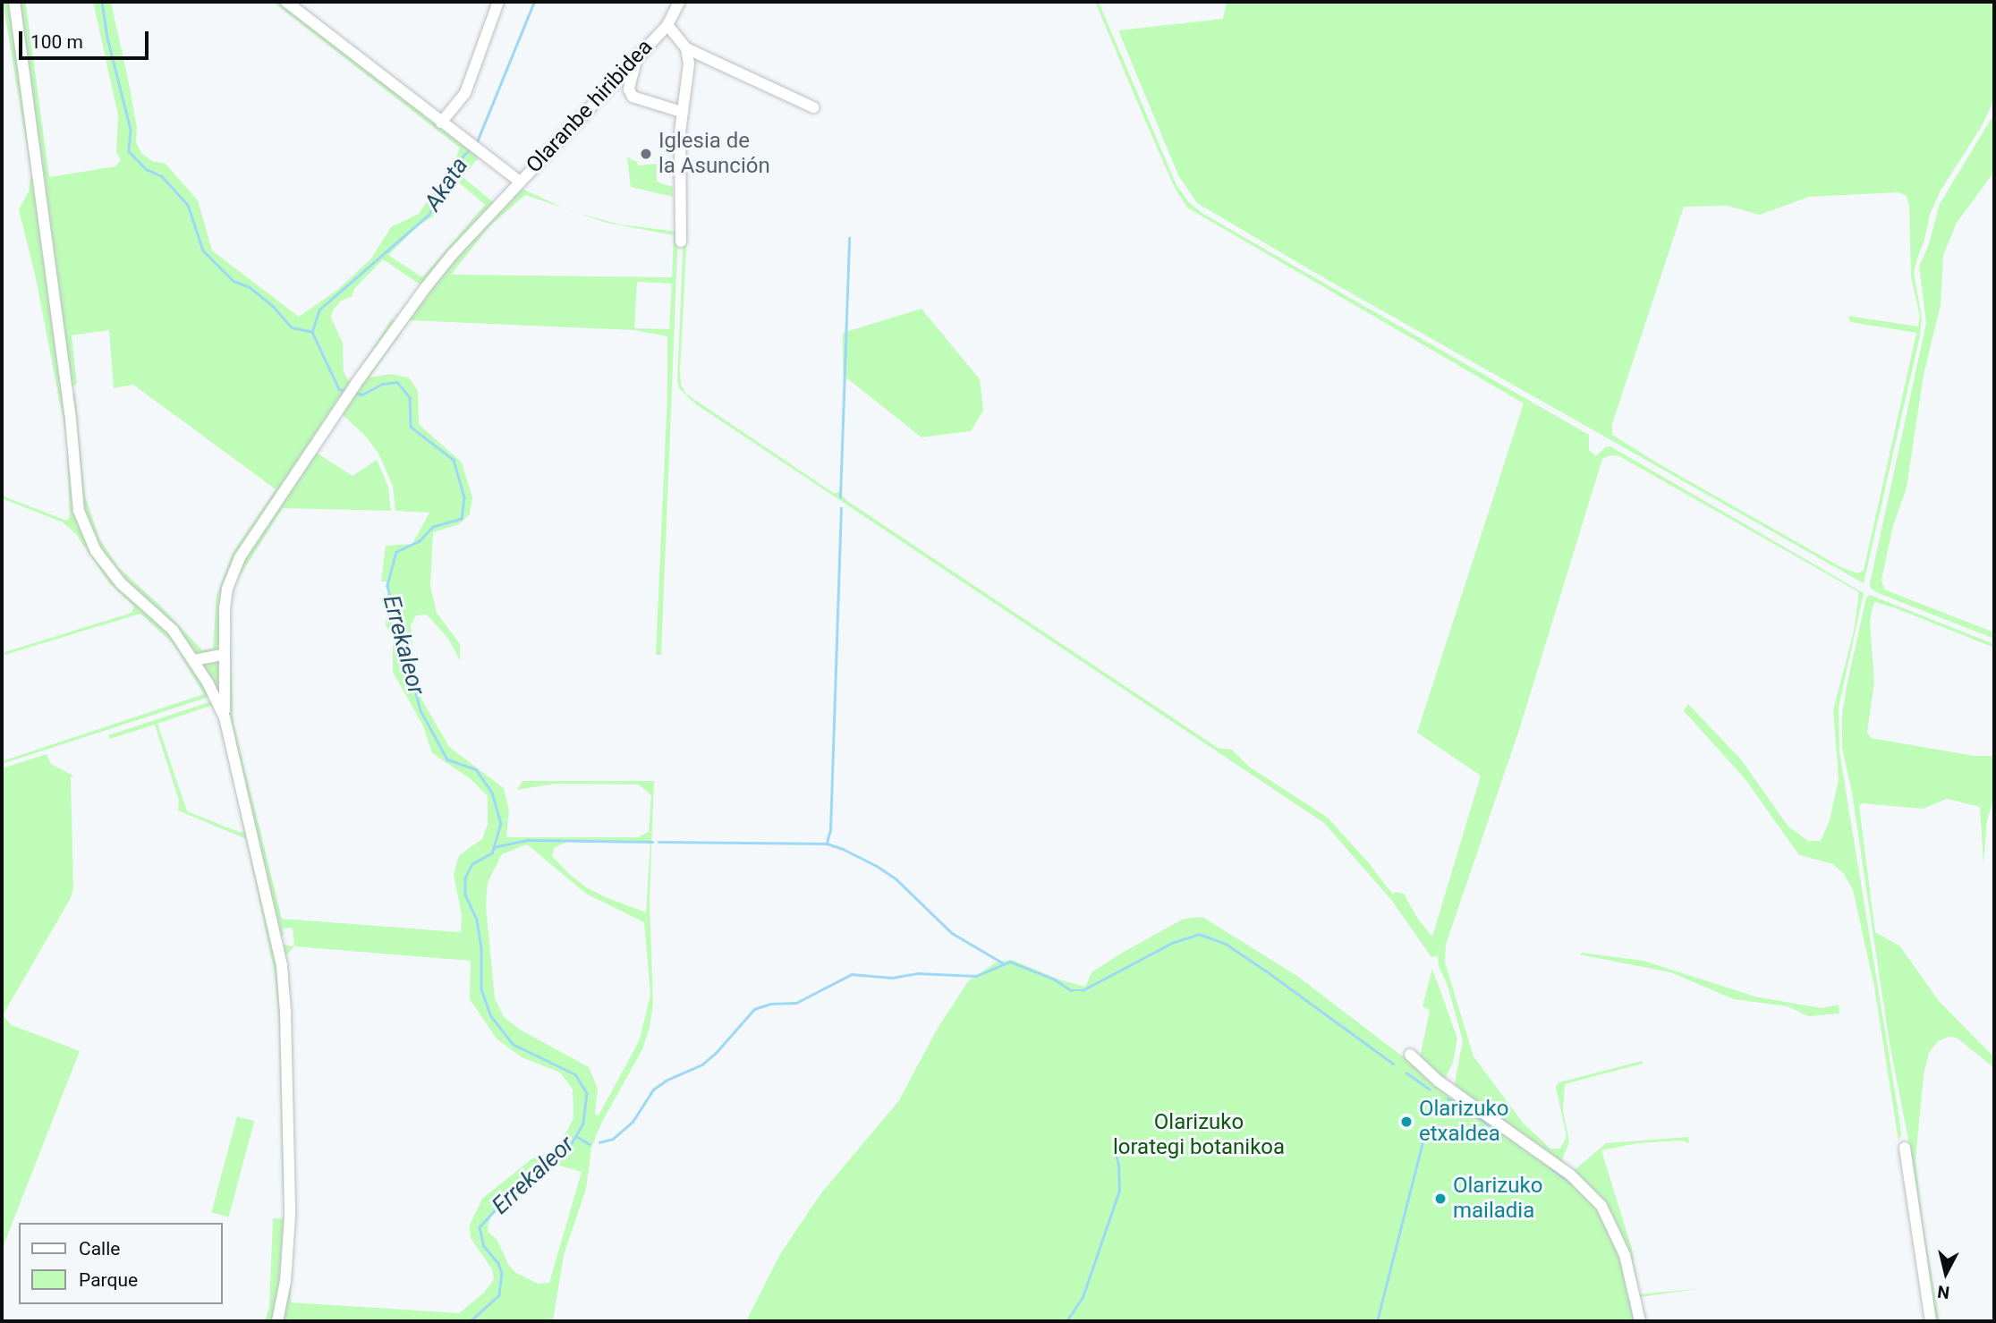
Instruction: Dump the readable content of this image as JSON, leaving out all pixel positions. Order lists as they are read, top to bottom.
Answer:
{
  "streets": {
    "street": ["Olaranbe hiribidea"]
  },
  "water": ["Akata", "Errekaleor"],
  "parks": ["Olarizuko lorategi botanikoa"],
  "places": ["Iglesia de la Asunción", "Olarizuko etxaldea", "Olarizuko mailadia"],
  "legend": ["Calle", "Parque"],
  "scale_bar": "100 m",
  "north": "bottom"
}
